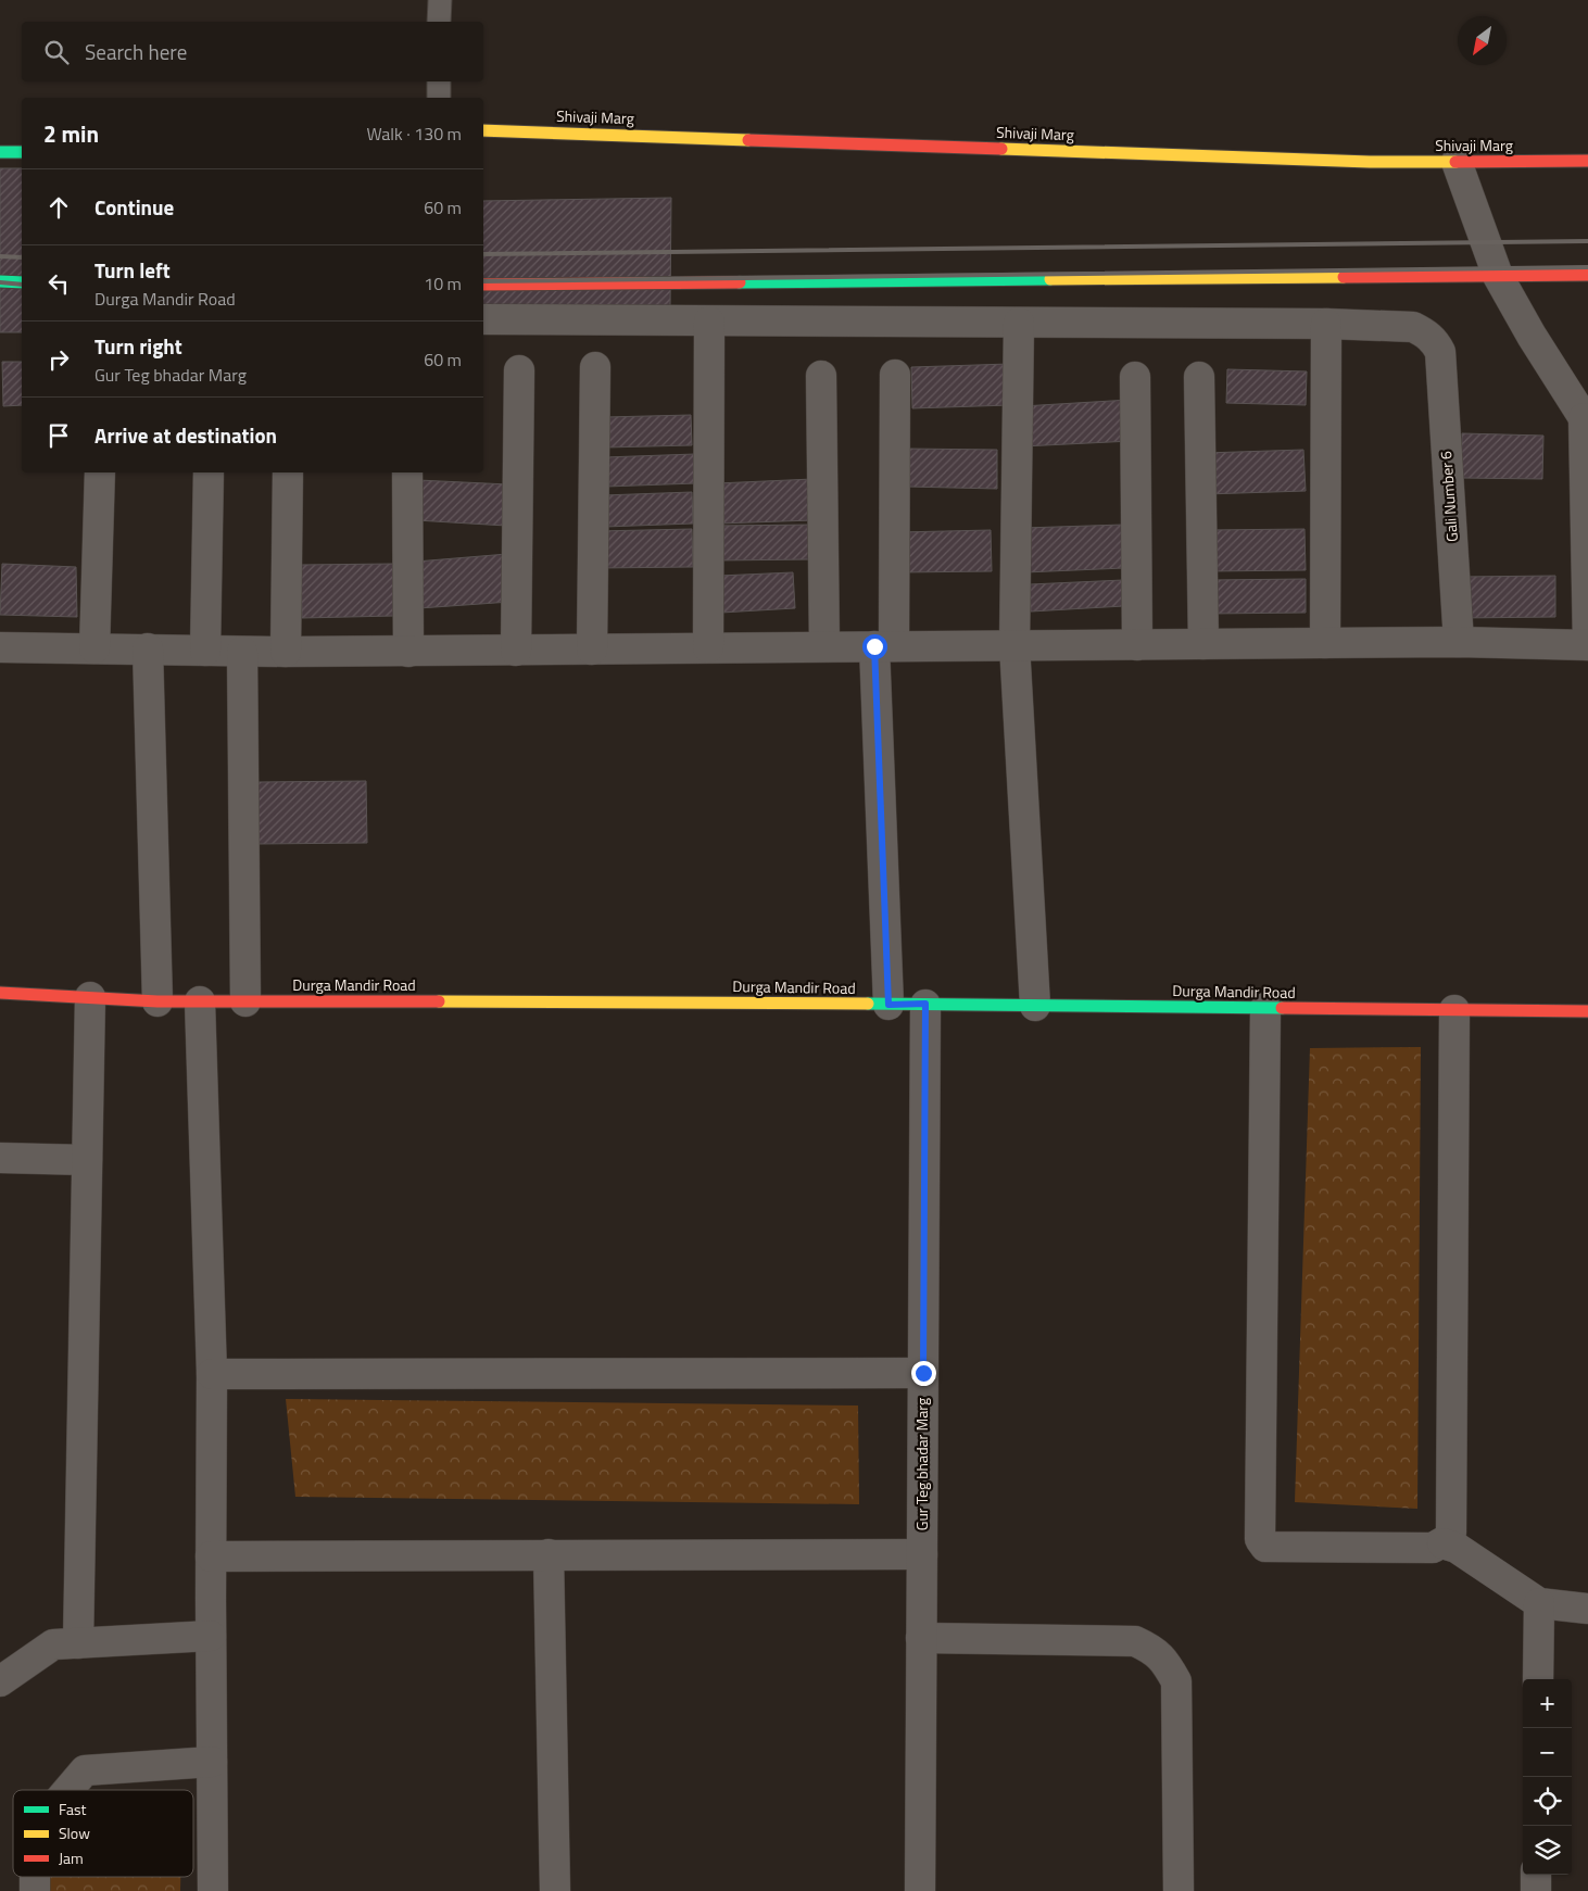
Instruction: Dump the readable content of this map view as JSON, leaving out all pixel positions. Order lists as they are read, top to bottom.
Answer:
{
  "streets": {
    "main road": ["Shivaji Marg", "Durga Mandir Road"],
    "street": ["Gali Number 6", "Gur Teg bhadar Marg"]
  },
  "crossings": [
    ["Durga Mandir Road", "Gur Teg bhadar Marg"]
  ],
  "legend": ["Fast", "Slow", "Jam"],
  "north": "bottom left",
  "page": {
    "search": "Search here",
    "heading": ["2 min", "Walk · 130 m"],
    "list": [
      ["Continue", "60 m"],
      ["Turn left", "Durga Mandir Road", "10 m"],
      ["Turn right", "Gur Teg bhadar Marg", "60 m"],
      "Arrive at destination"
    ],
    "map_buttons": ["+", "−"]
  }
}
